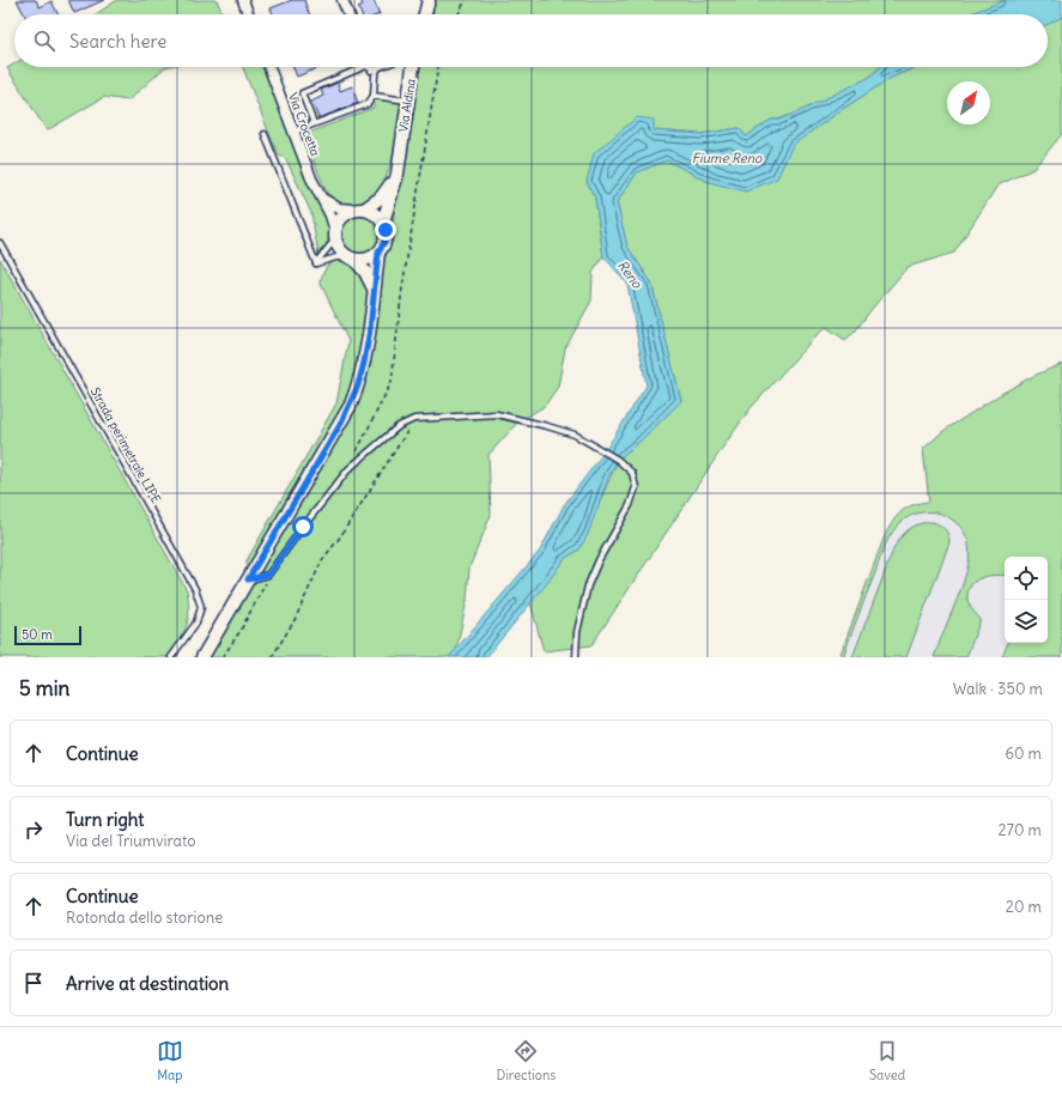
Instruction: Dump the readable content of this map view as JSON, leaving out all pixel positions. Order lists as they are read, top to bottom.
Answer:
{
  "streets": {
    "street": ["Via Aldina", "Via Crocetta"],
    "lane": ["Strada perimetrale LIPE"]
  },
  "crossings": [
    ["Via Aldina", "Via Crocetta"]
  ],
  "water": ["Fiume Reno", "Reno"],
  "scale_bar": "50 m",
  "north": "top right",
  "page": {
    "search": "Search here",
    "scale": "50 m",
    "heading": ["5 min", "Walk · 350 m"],
    "list": [
      ["Continue", "60 m"],
      ["Turn right", "Via del Triumvirato", "270 m"],
      ["Continue", "Rotonda dello storione", "20 m"],
      "Arrive at destination"
    ],
    "nav": ["Map", "Directions", "Saved"]
  }
}
